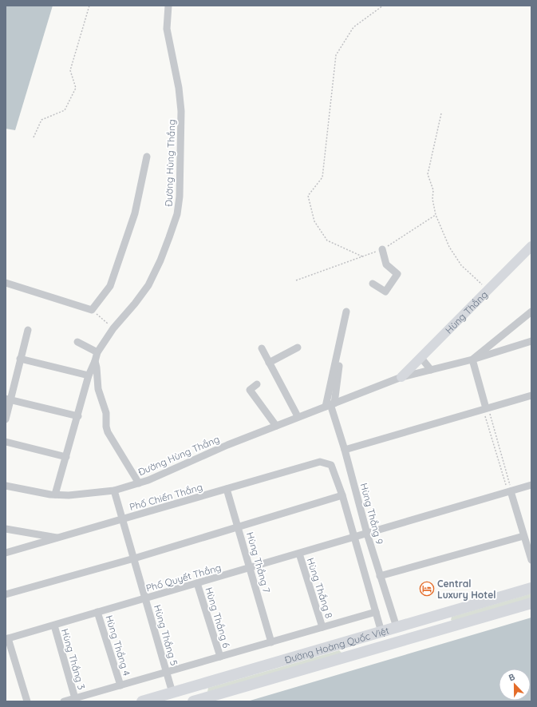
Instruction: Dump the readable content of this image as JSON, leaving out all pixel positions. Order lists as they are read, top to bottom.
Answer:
{
  "streets": {
    "main road": ["Đường Hoàng Quốc Việt"],
    "street": [
      "Đường Hùng Thắng",
      "Hùng Thắng",
      "Phố Chiến Thắng",
      "Hùng Thắng 9",
      "Hùng Thắng 7",
      "Phố Quyết Thắng",
      "Hùng Thắng 8",
      "Hùng Thắng 6",
      "Hùng Thắng 5",
      "Hùng Thắng 4",
      "Hùng Thắng 3"
    ]
  },
  "crossings": [
    ["Đường Hùng Thắng", "Hùng Thắng"],
    ["Đường Hùng Thắng", "Hùng Thắng 9"],
    ["Phố Chiến Thắng", "Hùng Thắng 7"],
    ["Phố Chiến Thắng", "Hùng Thắng 5"],
    ["Hùng Thắng 9", "Phố Quyết Thắng"],
    ["Hùng Thắng 9", "Đường Hoàng Quốc Việt"],
    ["Hùng Thắng 7", "Phố Quyết Thắng"],
    ["Phố Quyết Thắng", "Hùng Thắng 8"],
    ["Phố Quyết Thắng", "Hùng Thắng 6"],
    ["Phố Quyết Thắng", "Hùng Thắng 5"],
    ["Phố Quyết Thắng", "Hùng Thắng 4"],
    ["Phố Quyết Thắng", "Hùng Thắng 3"],
    ["Hùng Thắng 5", "Đường Hoàng Quốc Việt"]
  ],
  "places": {
    "hotel": ["Central Luxury Hotel"]
  },
  "north": "top"
}
